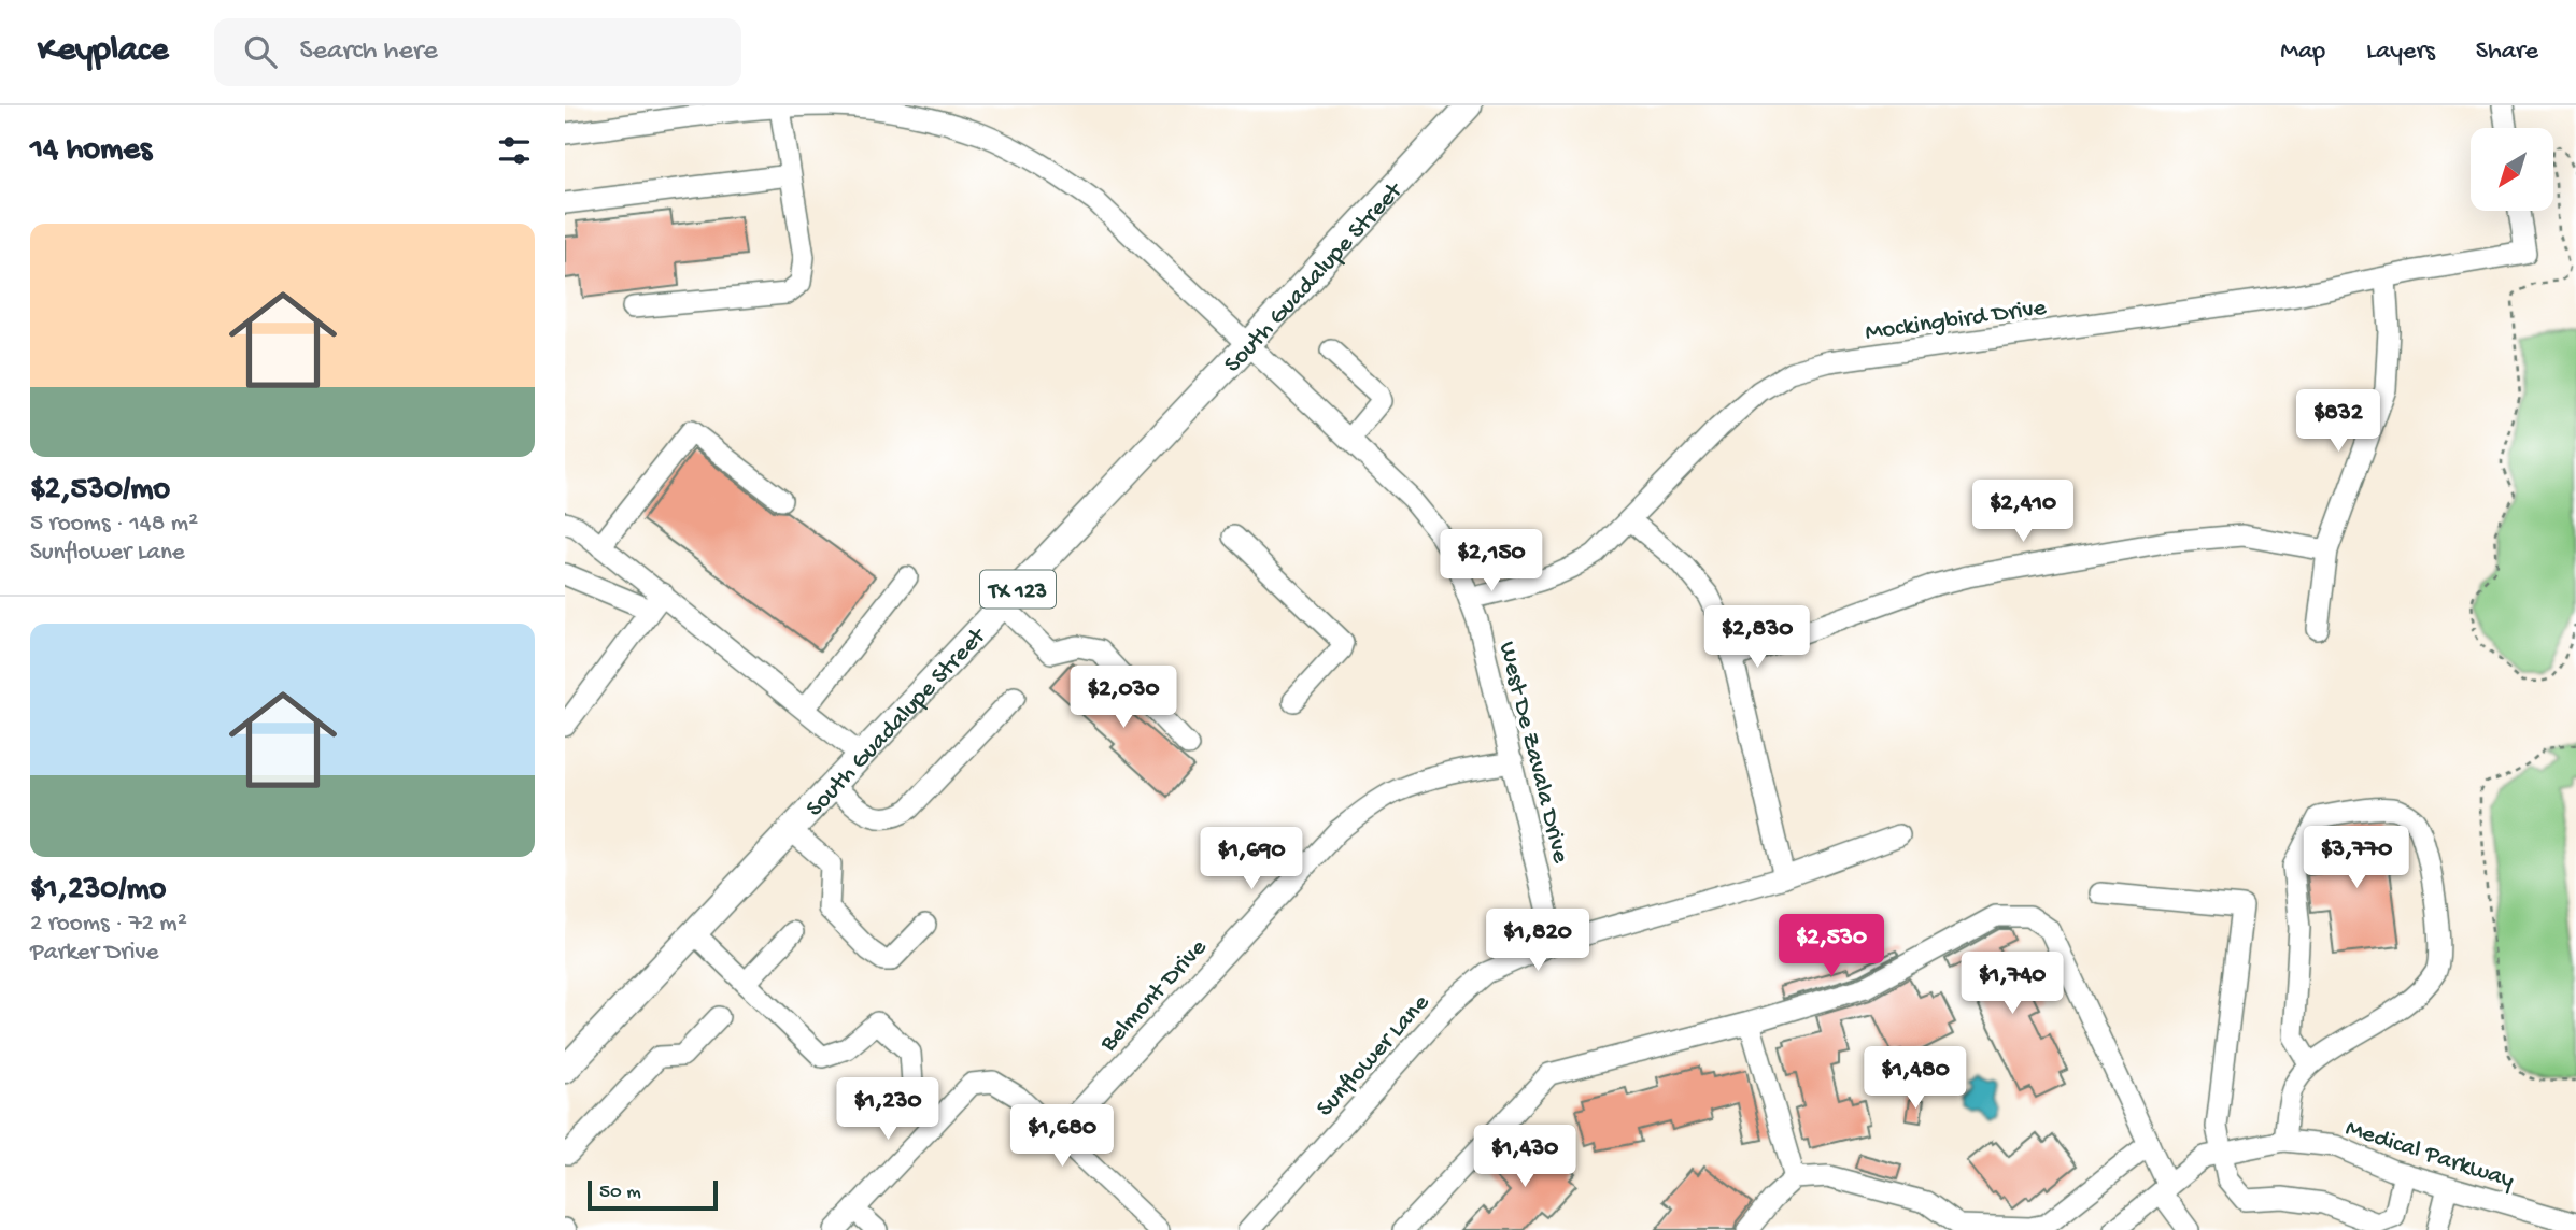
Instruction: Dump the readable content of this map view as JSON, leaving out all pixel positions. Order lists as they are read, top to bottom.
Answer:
{
  "streets": {
    "main road": ["South Guadalupe Street", "TX 123"],
    "street": [
      "Mockingbird Drive",
      "West De Zavala Drive",
      "Belmont Drive",
      "Sunflower Lane",
      "Medical Parkway"
    ]
  },
  "crossings": [
    ["South Guadalupe Street", "West De Zavala Drive"],
    ["Mockingbird Drive", "West De Zavala Drive"],
    ["West De Zavala Drive", "Belmont Drive"],
    ["West De Zavala Drive", "Sunflower Lane"]
  ],
  "scale_bar": "50 m",
  "north": "bottom left",
  "page": {
    "header": "Keyplace",
    "search": "Search here",
    "nav": ["Map", "Layers", "Share"],
    "heading": "14 homes",
    "list": [
      {
        "name": "$2,530/mo",
        "note": "5 rooms · 148 m² · Sunflower Lane"
      },
      {
        "name": "$1,230/mo",
        "note": "2 rooms · 72 m² · Parker Drive"
      }
    ],
    "price": [
      "$832",
      "$2,410",
      "$2,150",
      "$2,830",
      "$2,030",
      "$3,770",
      "$1,690",
      "$1,820",
      "$2,530",
      "$1,740",
      "$1,480",
      "$1,230",
      "$1,680",
      "$1,430"
    ],
    "scale": "50 m"
  }
}
